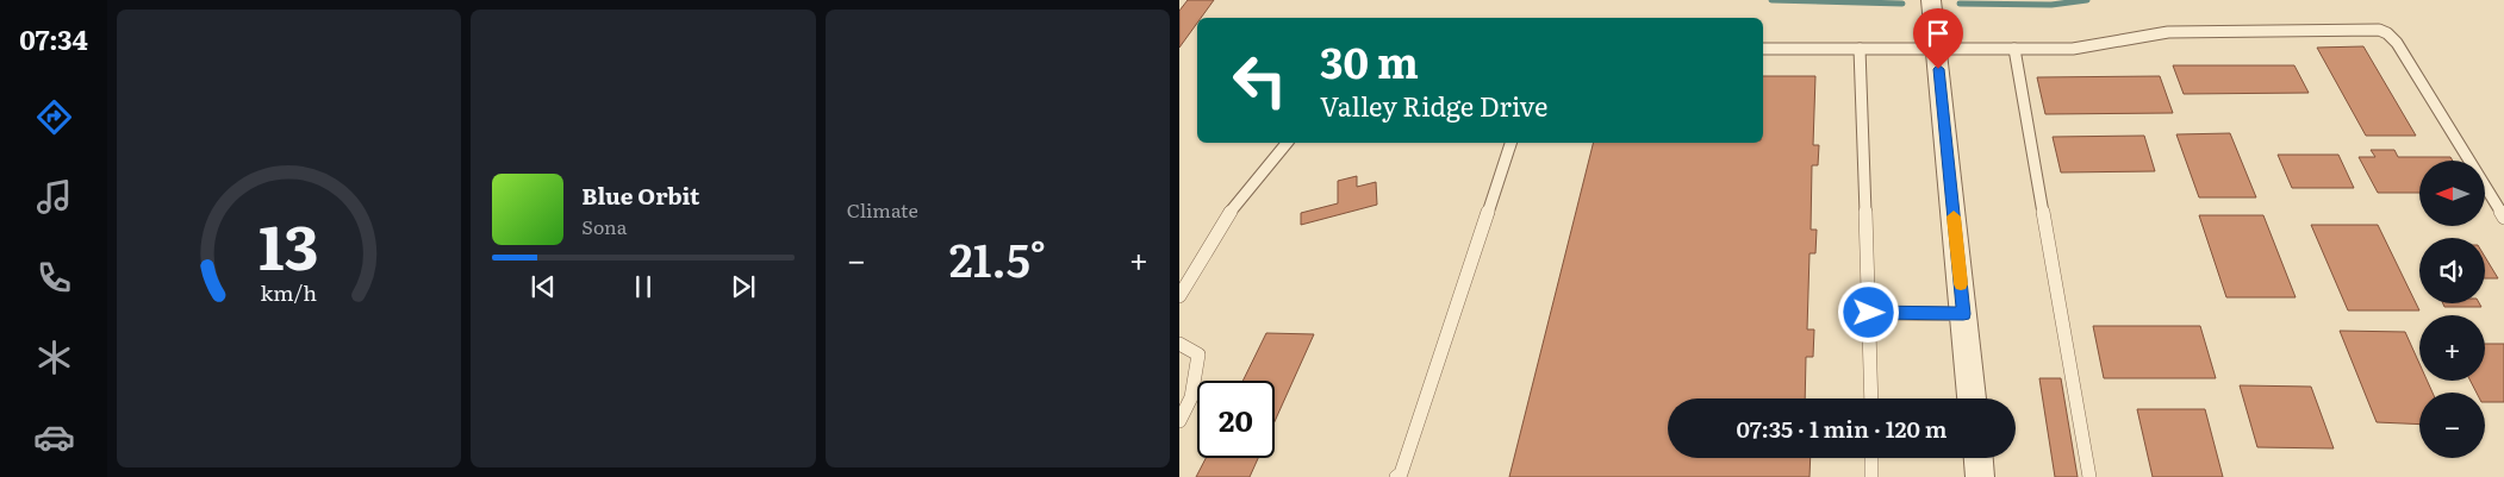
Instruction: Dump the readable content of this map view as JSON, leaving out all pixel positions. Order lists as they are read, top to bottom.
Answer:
{
  "north": "left",
  "page": {
    "tabs": "07:34",
    "tile": "Climate",
    "turn": ["30 m", "Valley Ridge Drive"],
    "map_buttons": ["+", "−"],
    "song": ["Blue Orbit", "Sona"],
    "heat": ["−", "21.5°", "+"],
    "limit": "20",
    "trip": "07:35 · 1 min · 120 m",
    "gauge": ["13", "km/h"]
  }
}
